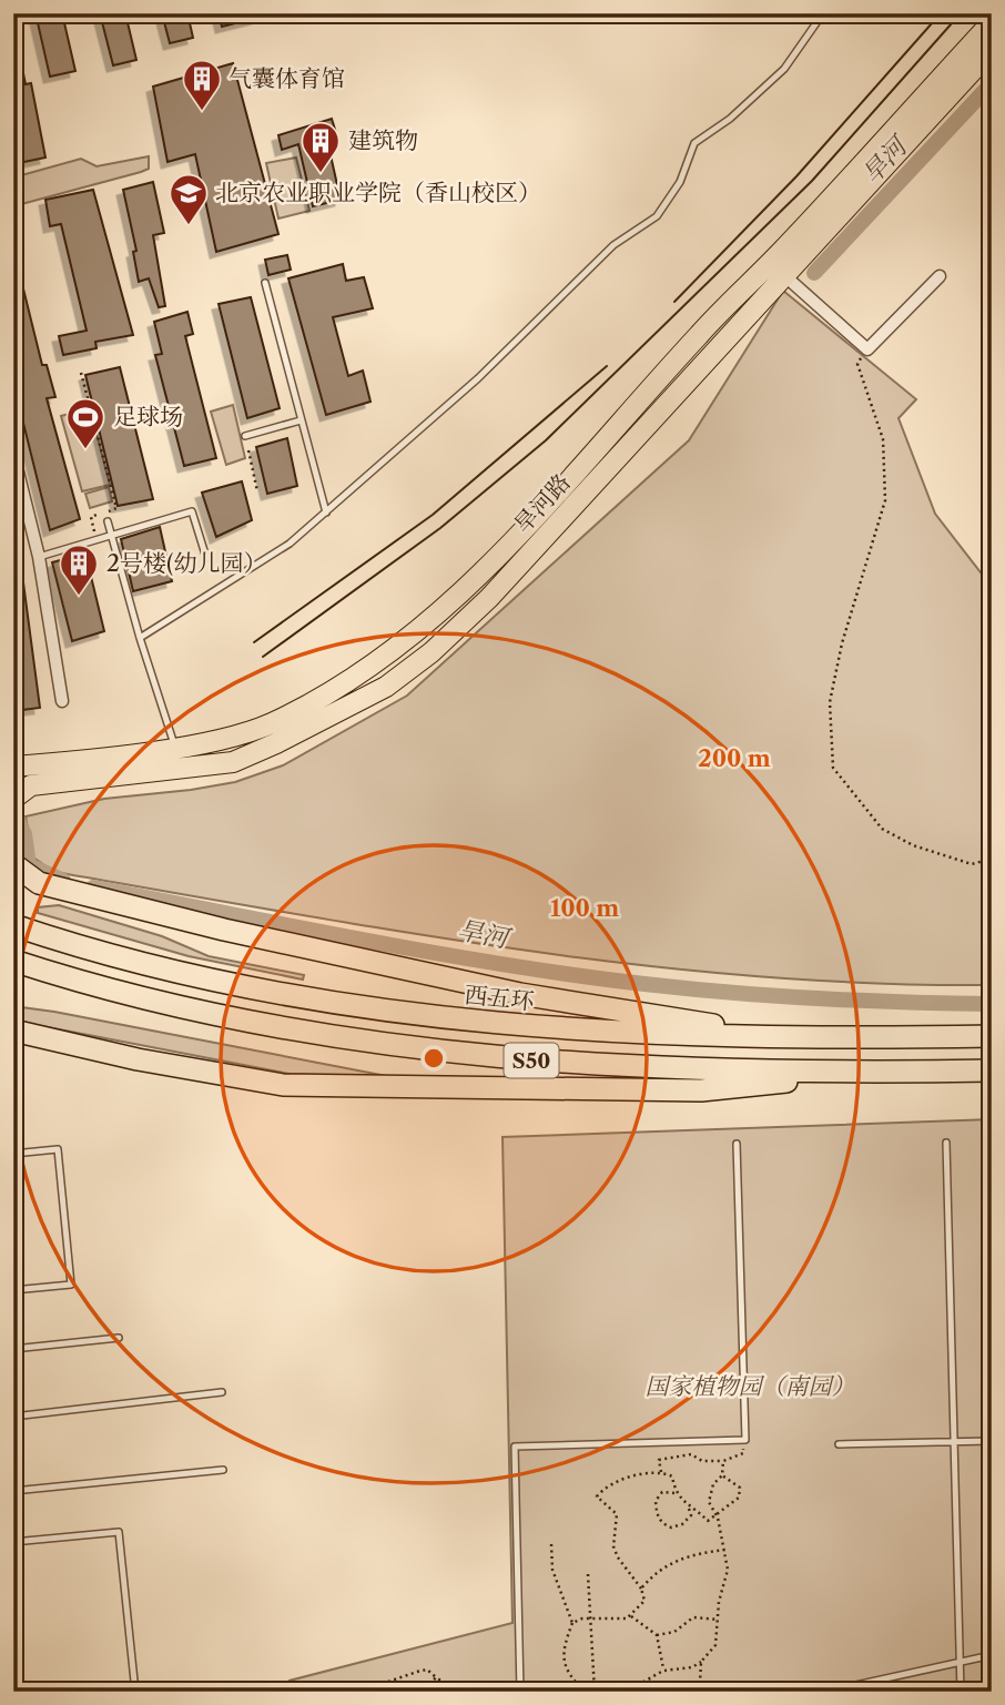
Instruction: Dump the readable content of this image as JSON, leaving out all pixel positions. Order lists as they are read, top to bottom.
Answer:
{
  "streets": {
    "highway": ["西五环", "S50"],
    "main road": ["旱河路"]
  },
  "water": ["旱河"],
  "parks": ["国家植物园（南园）"],
  "places": {
    "building": ["气囊体育馆", "建筑物", "2号楼(幼儿园）"],
    "school or university": ["北京农业职业学院（香山校区）"],
    "sports": ["足球场"]
  },
  "rings": ["200 m", "100 m"]
}
